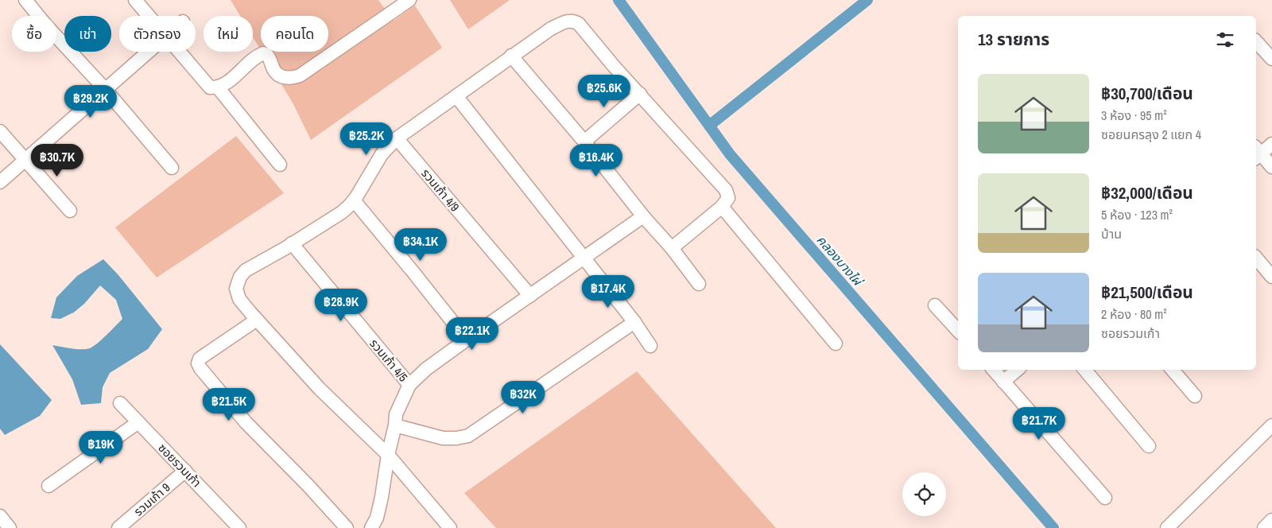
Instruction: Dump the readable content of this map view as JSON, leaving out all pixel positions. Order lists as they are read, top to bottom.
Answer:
{
  "streets": {
    "street": [
      "รวมเก้า 4/9",
      "รวมเก้า 4/5",
      "ซอยรวมเก้า",
      "รวมเก้า 9"
    ]
  },
  "crossings": [
    ["ซอยรวมเก้า", "รวมเก้า 9"]
  ],
  "water": ["คลองบางไผ่"],
  "page": {
    "chip": [
      "ซื้อ",
      "เช่า",
      "ตัวกรอง",
      "ใหม่",
      "คอนโด"
    ],
    "heading": "13 รายการ",
    "list": [
      {
        "name": "฿30,700/เดือน",
        "note": "3 ห้อง · 95 m² · ซอยนครลุง 2 แยก 4"
      },
      {
        "name": "฿32,000/เดือน",
        "note": "5 ห้อง · 123 m² · บ้าน"
      },
      {
        "name": "฿21,500/เดือน",
        "note": "2 ห้อง · 80 m² · ซอยรวมเก้า"
      }
    ],
    "price": [
      "฿25.6K",
      "฿29.2K",
      "฿25.2K",
      "฿30.7K",
      "฿16.4K",
      "฿34.1K",
      "฿17.4K",
      "฿28.9K",
      "฿22.1K",
      "฿32K",
      "฿21.5K",
      "฿21.7K",
      "฿19K"
    ]
  }
}
